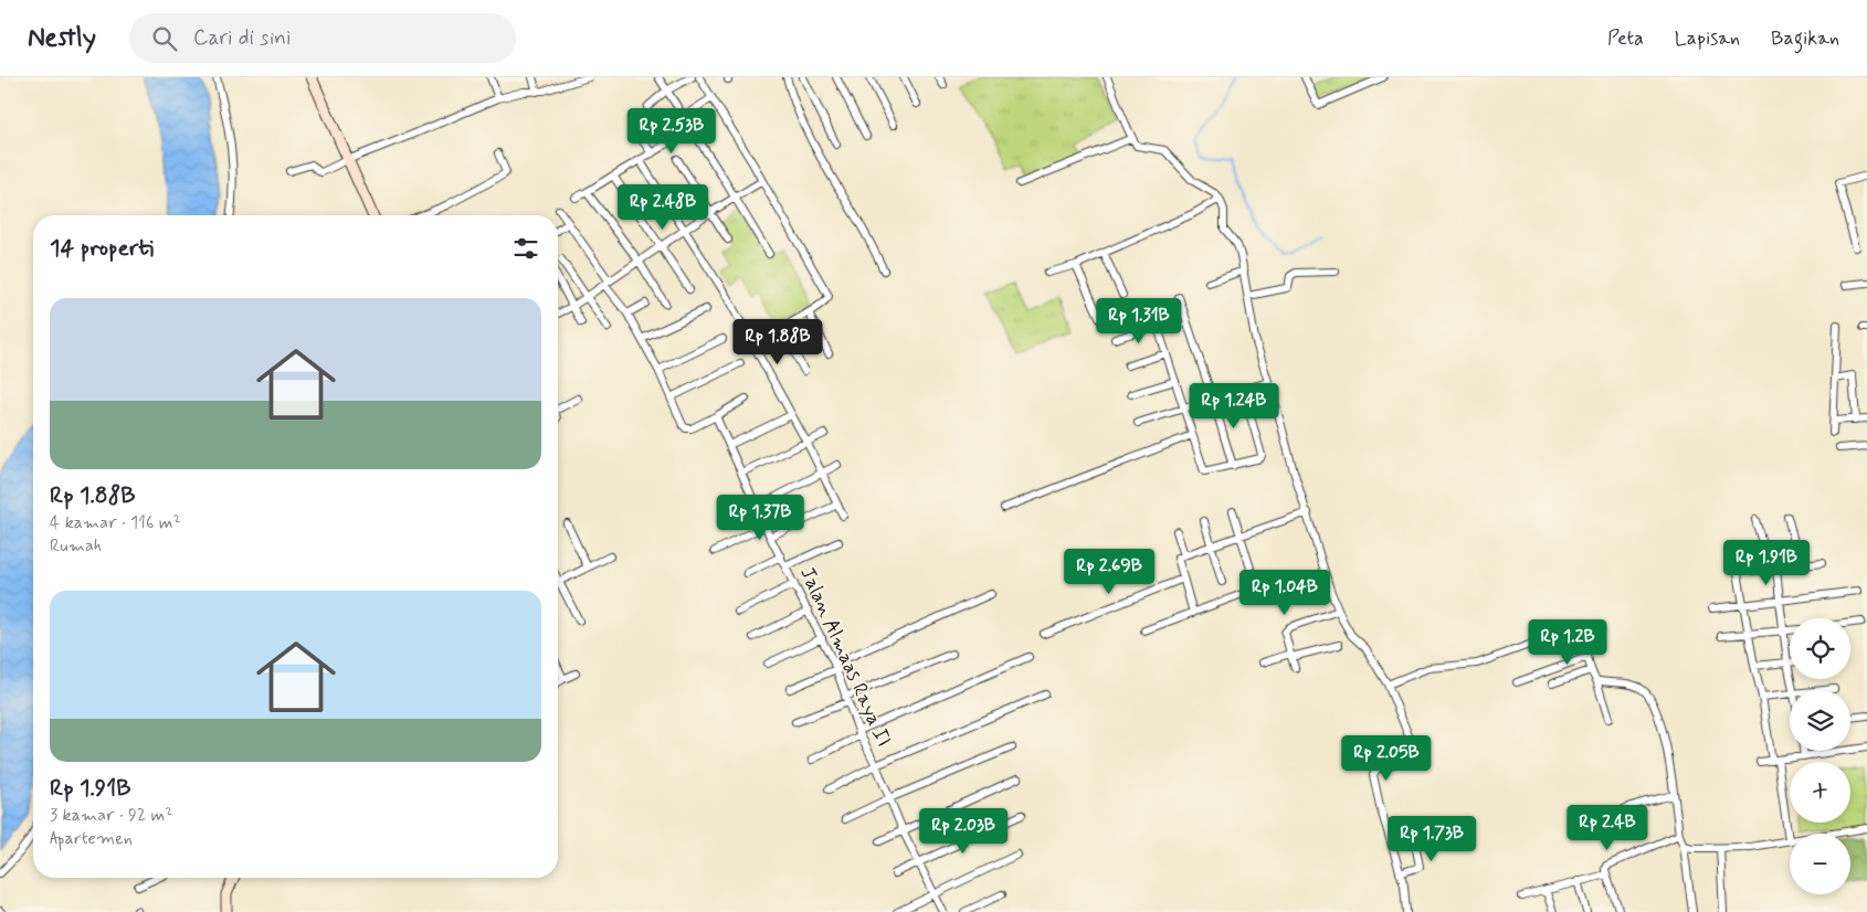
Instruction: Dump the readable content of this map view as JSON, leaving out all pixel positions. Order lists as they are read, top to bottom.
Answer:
{
  "streets": {
    "street": ["Jalan Almaas Raya II"]
  },
  "page": {
    "header": "Nestly",
    "search": "Cari di sini",
    "nav": ["Peta", "Lapisan", "Bagikan"],
    "price": [
      "Rp 2.53B",
      "Rp 2.48B",
      "Rp 1.31B",
      "Rp 1.88B",
      "Rp 1.24B",
      "Rp 1.37B",
      "Rp 1.91B",
      "Rp 2.69B",
      "Rp 1.04B",
      "Rp 1.2B",
      "Rp 2.05B",
      "Rp 2.4B",
      "Rp 2.03B",
      "Rp 1.73B"
    ],
    "heading": "14 properti",
    "list": [
      {
        "name": "Rp 1.88B",
        "note": "4 kamar · 116 m² · Rumah"
      },
      {
        "name": "Rp 1.91B",
        "note": "3 kamar · 92 m² · Apartemen"
      }
    ],
    "map_buttons": ["+", "−"]
  }
}
